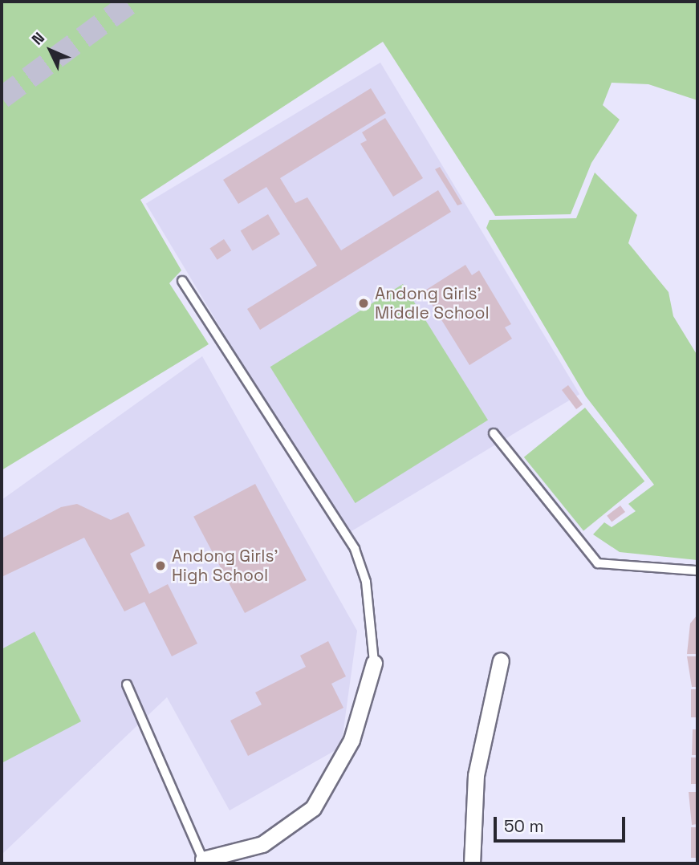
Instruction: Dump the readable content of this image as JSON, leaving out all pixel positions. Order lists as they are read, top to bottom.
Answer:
{
  "places": ["Andong Girls' Middle School", "Andong Girls' High School"],
  "scale_bar": "50 m",
  "north": "top left"
}
